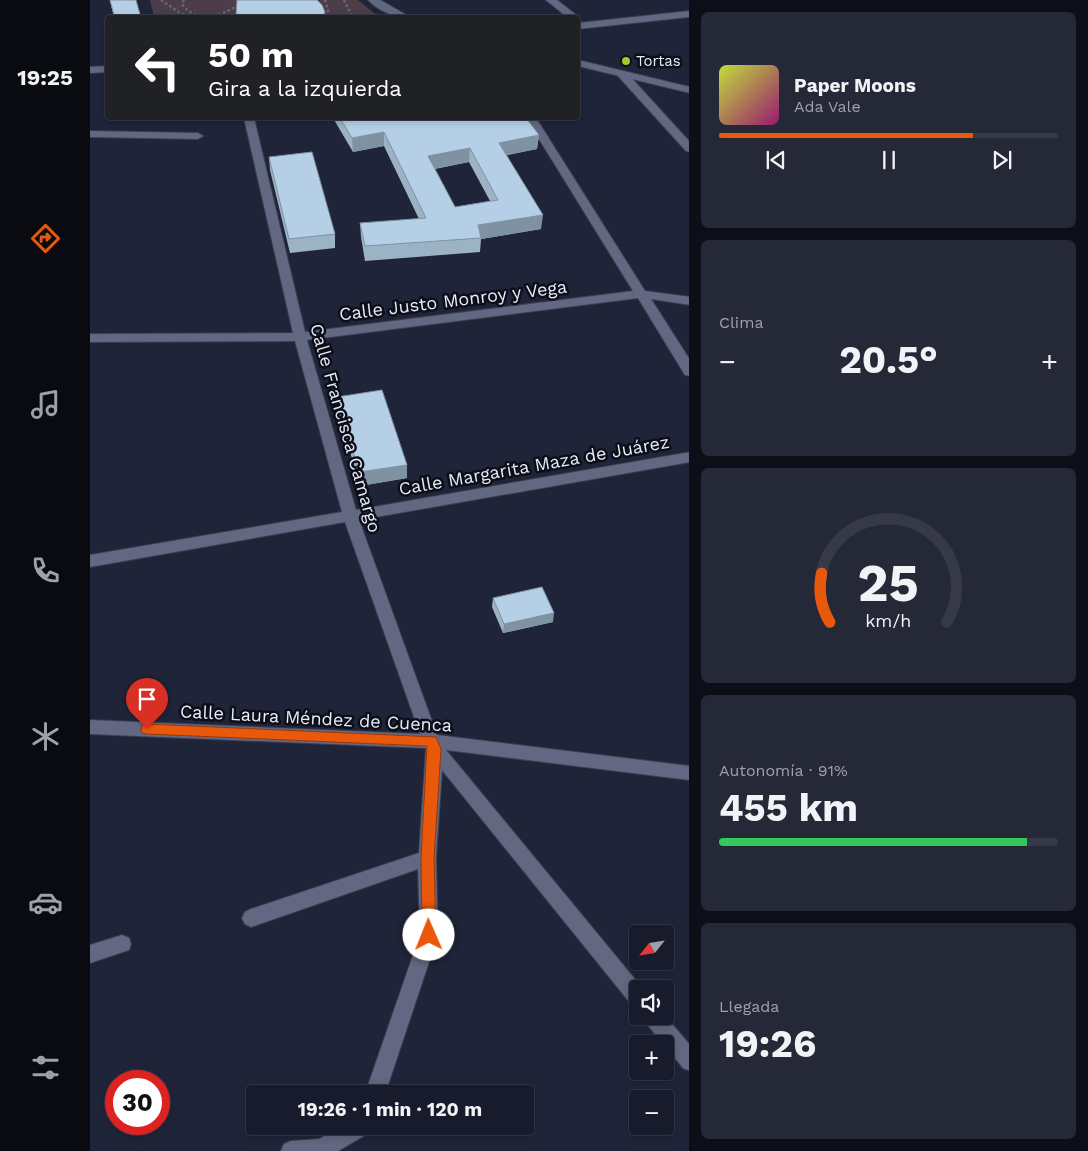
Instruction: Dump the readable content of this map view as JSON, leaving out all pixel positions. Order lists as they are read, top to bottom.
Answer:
{
  "streets": {
    "street": [
      "Calle Justo Monroy y Vega",
      "Calle Francisca Camargo",
      "Calle Margarita Maza de Juárez",
      "Calle Laura Méndez de Cuenca"
    ]
  },
  "crossings": [
    ["Calle Justo Monroy y Vega", "Calle Francisca Camargo"],
    ["Calle Francisca Camargo", "Calle Margarita Maza de Juárez"],
    ["Calle Francisca Camargo", "Calle Laura Méndez de Cuenca"]
  ],
  "places": ["Tortas"],
  "north": "bottom left",
  "page": {
    "tabs": "19:25",
    "turn": ["50 m", "Gira a la izquierda"],
    "song": ["Paper Moons", "Ada Vale"],
    "tile": [
      "Clima",
      ["Autonomía · 91%", "455 km"],
      ["Llegada", "19:26"]
    ],
    "heat": ["−", "20.5°", "+"],
    "map_buttons": ["+", "−"],
    "limit": "30",
    "trip": "19:26 · 1 min · 120 m",
    "gauge": ["25", "km/h"]
  }
}
